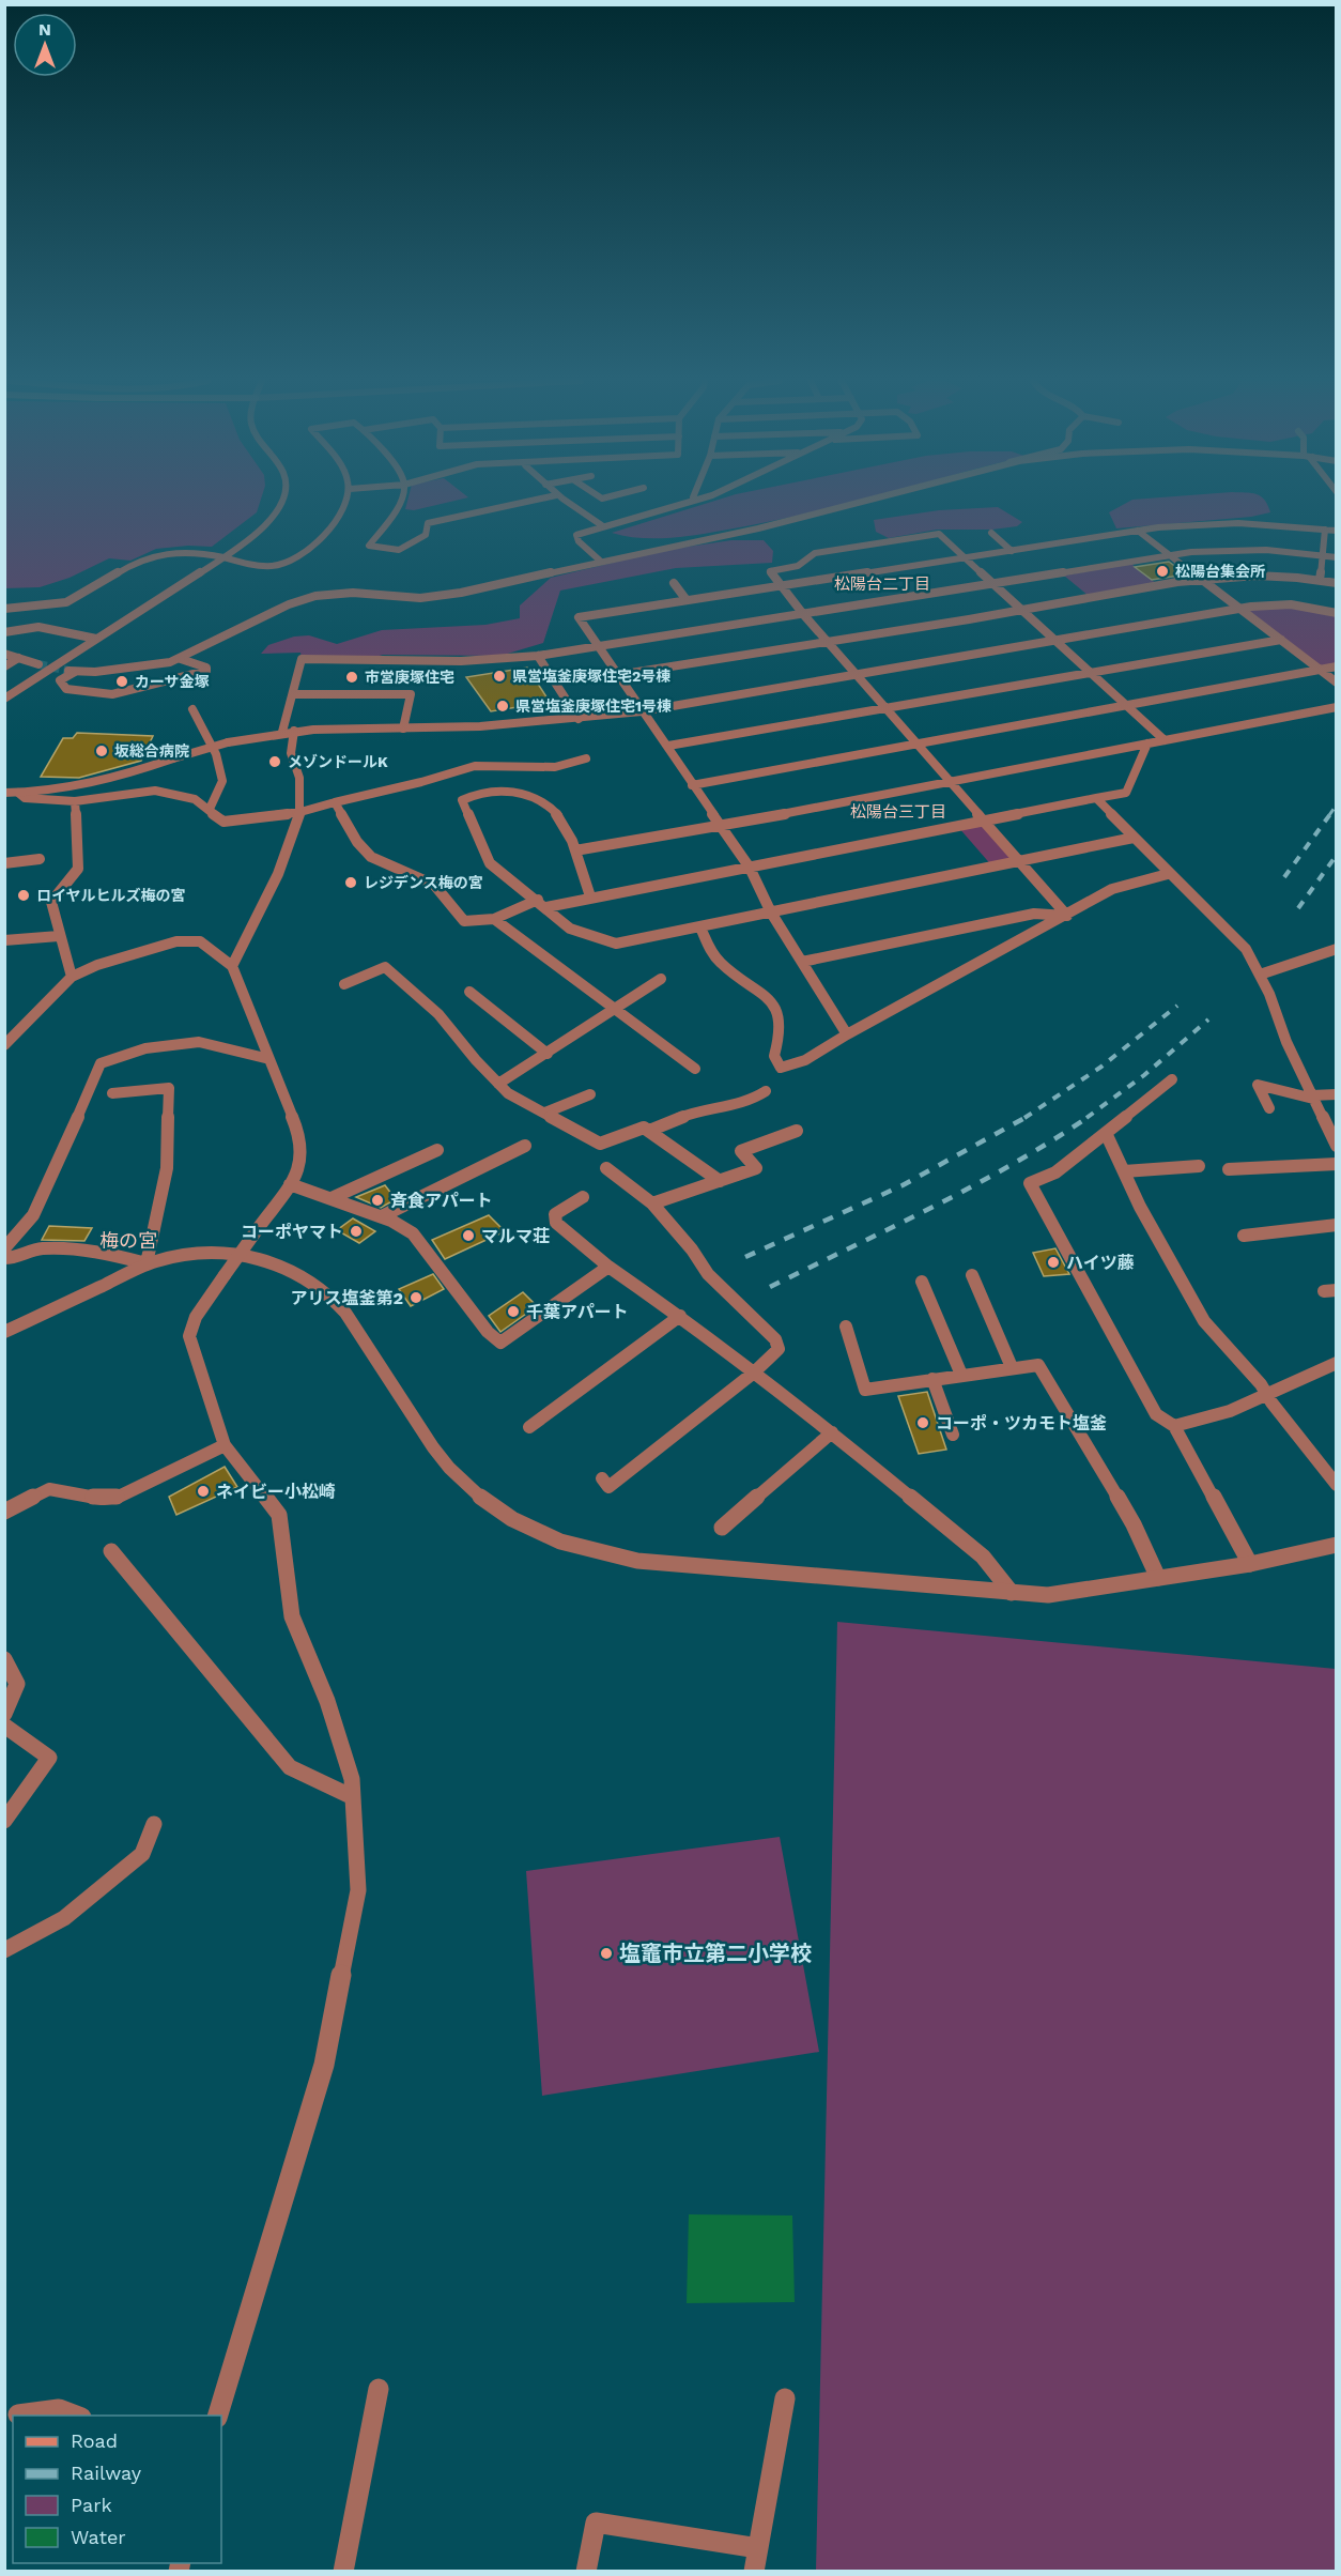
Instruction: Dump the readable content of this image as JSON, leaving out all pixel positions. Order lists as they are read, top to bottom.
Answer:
{
  "districts": ["松陽台二丁目", "松陽台三丁目", "梅の宮"],
  "places": [
    "松陽台集会所",
    "県営塩釜庚塚住宅2号棟",
    "市営庚塚住宅",
    "カーサ金塚",
    "県営塩釜庚塚住宅1号棟",
    "坂総合病院",
    "メゾンドールK",
    "レジデンス梅の宮",
    "ロイヤルヒルズ梅の宮",
    "斉食アパート",
    "コーポヤマト",
    "マルマ荘",
    "ハイツ藤",
    "アリス塩釜第2",
    "千葉アパート",
    "コーポ・ツカモト塩釜",
    "ネイビー小松崎",
    "塩竈市立第二小学校"
  ],
  "legend": [
    "Road",
    "Railway",
    "Park",
    "Water"
  ],
  "north": "top"
}
